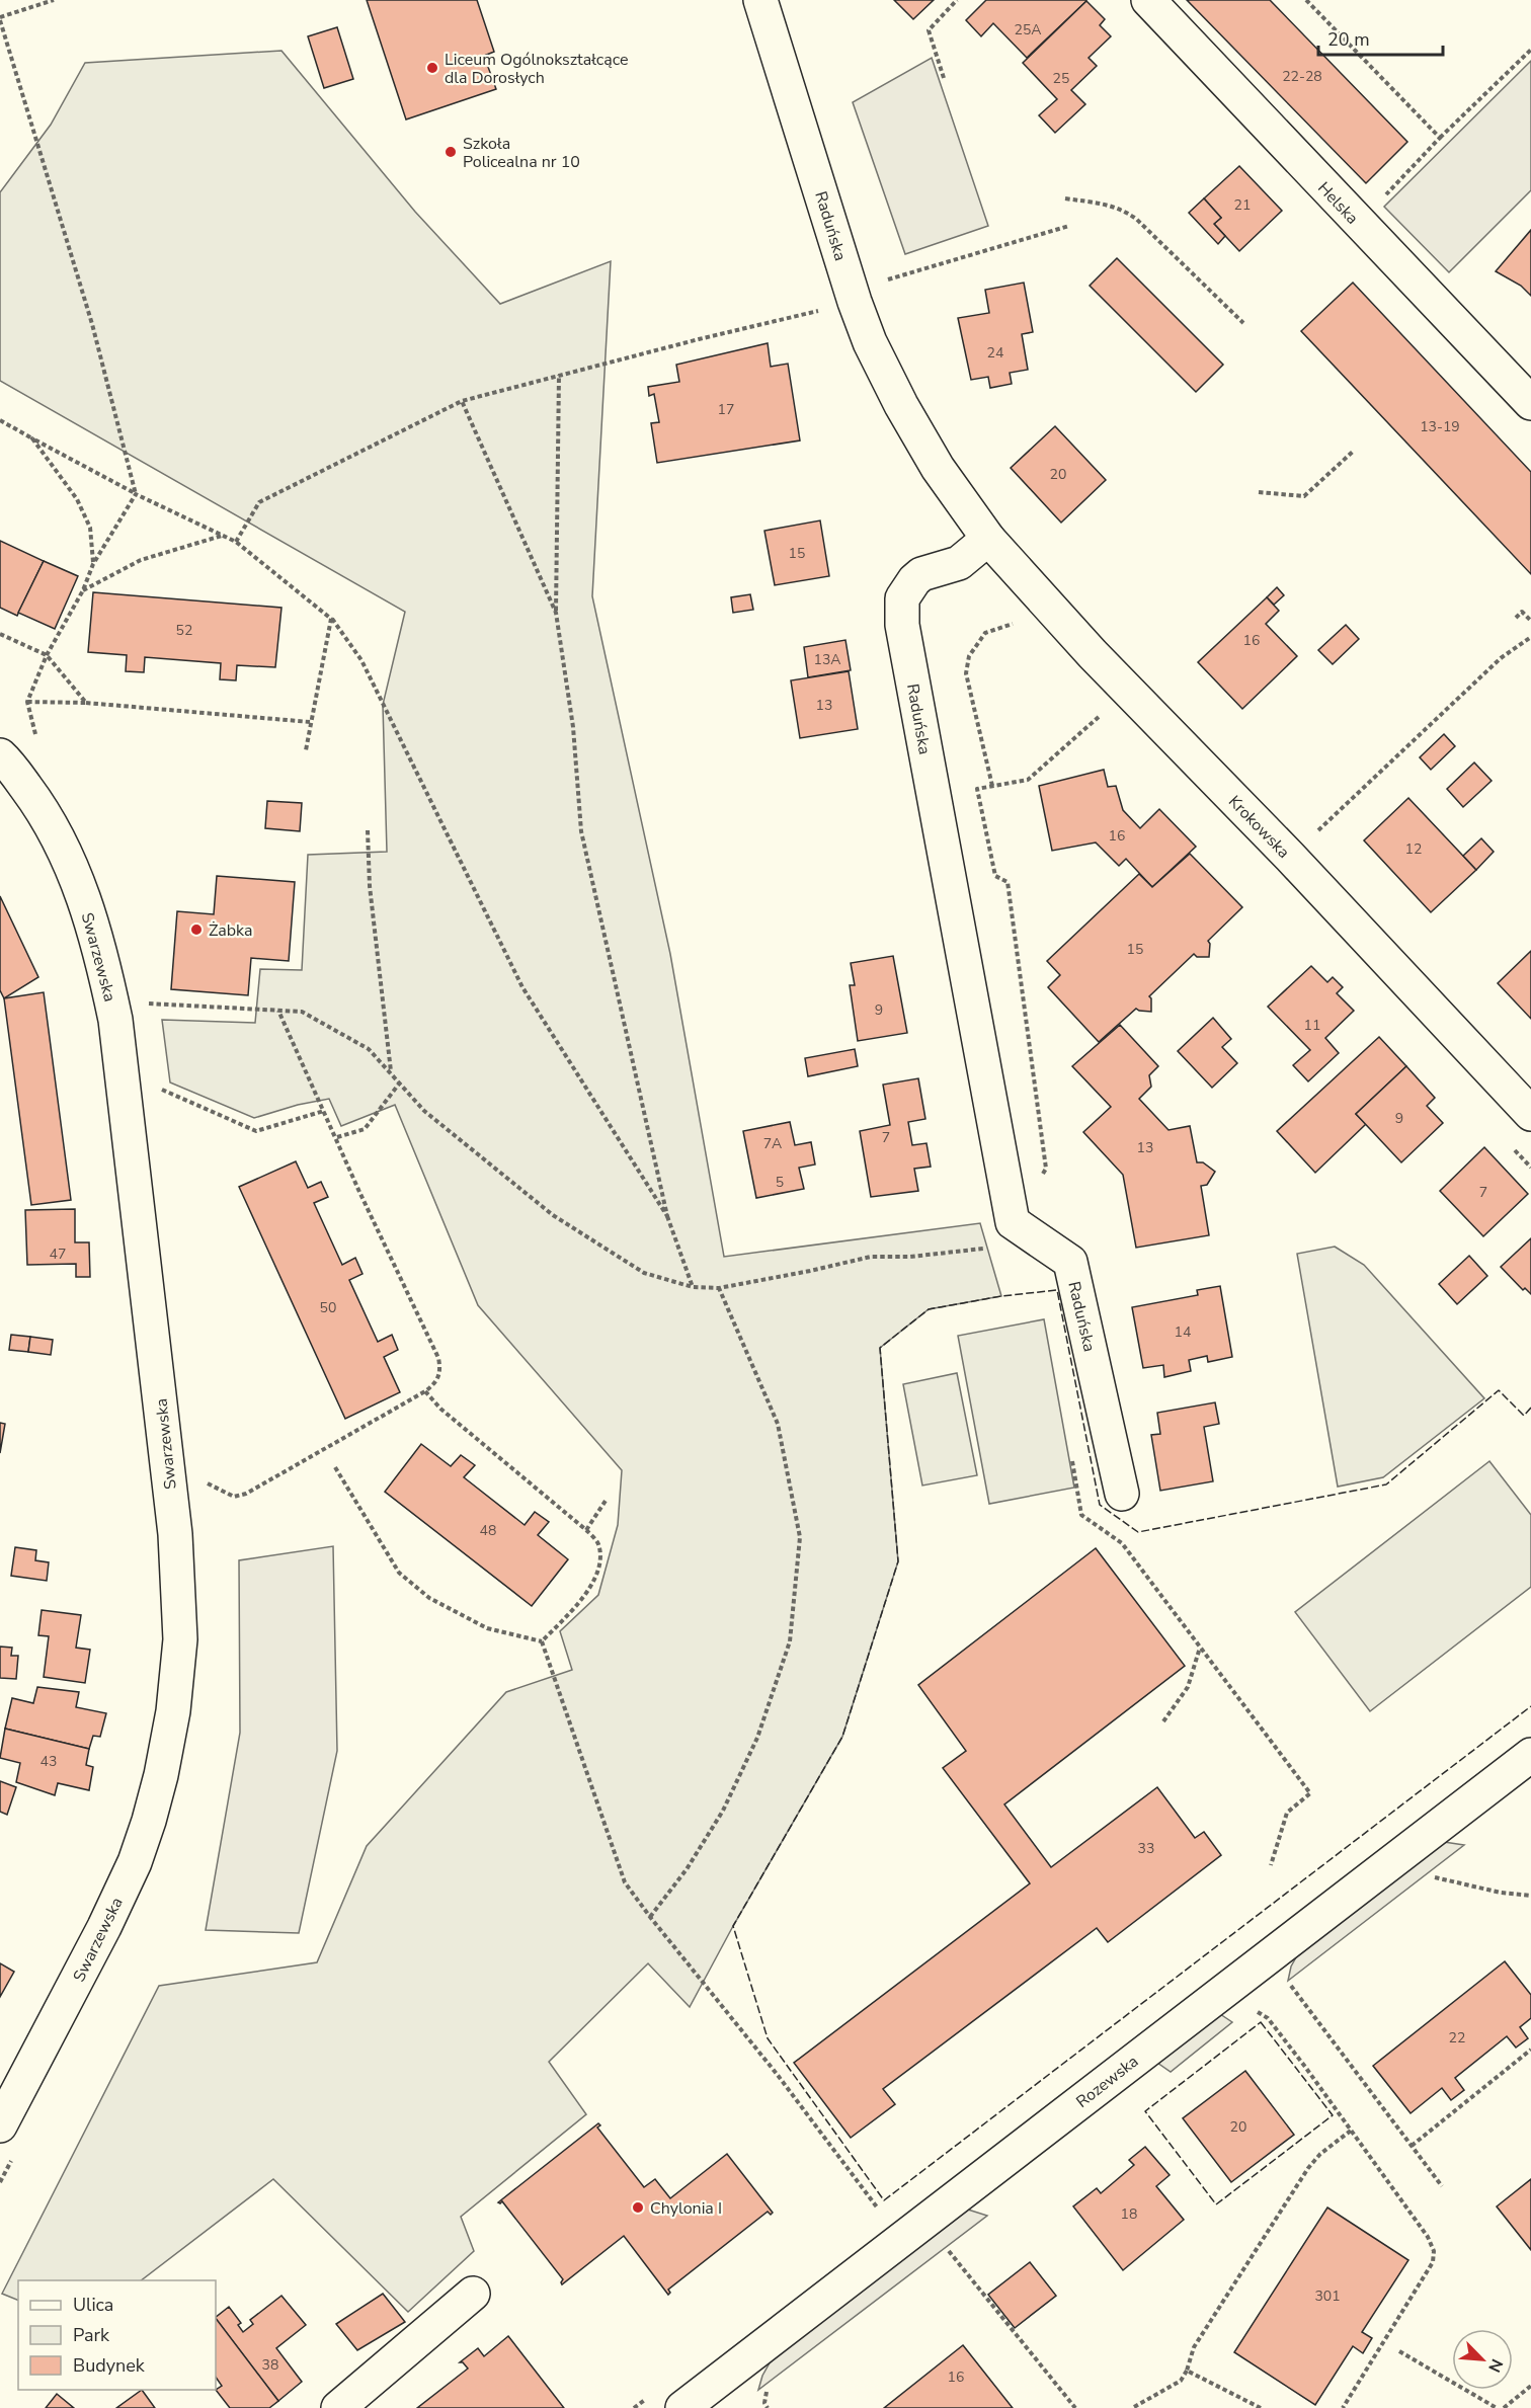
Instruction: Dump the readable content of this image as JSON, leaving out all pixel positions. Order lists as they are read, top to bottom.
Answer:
{
  "streets": {
    "street": [
      "Helska",
      "Raduńska",
      "Krokowska",
      "Swarzewska",
      "Rozewska"
    ]
  },
  "crossings": [
    ["Raduńska", "Krokowska"]
  ],
  "places": [
    "Liceum Ogólnokształcące dla Dorosłych",
    "Szkoła Policealna nr 10",
    "Żabka",
    "Chylonia I"
  ],
  "house_numbers": [
    "25A",
    "22-28",
    "25",
    "21",
    "24",
    "17",
    "13-19",
    "20",
    "15",
    "52",
    "16",
    "13A",
    "13",
    "16",
    "12",
    "15",
    "9",
    "11",
    "9",
    "7",
    "7A",
    "13",
    "5",
    "7",
    "47",
    "50",
    "14",
    "48",
    "43",
    "33",
    "22",
    "20",
    "18",
    "301",
    "38",
    "16"
  ],
  "legend": ["Ulica", "Park", "Budynek"],
  "scale_bar": "20 m",
  "north": "bottom right"
}
